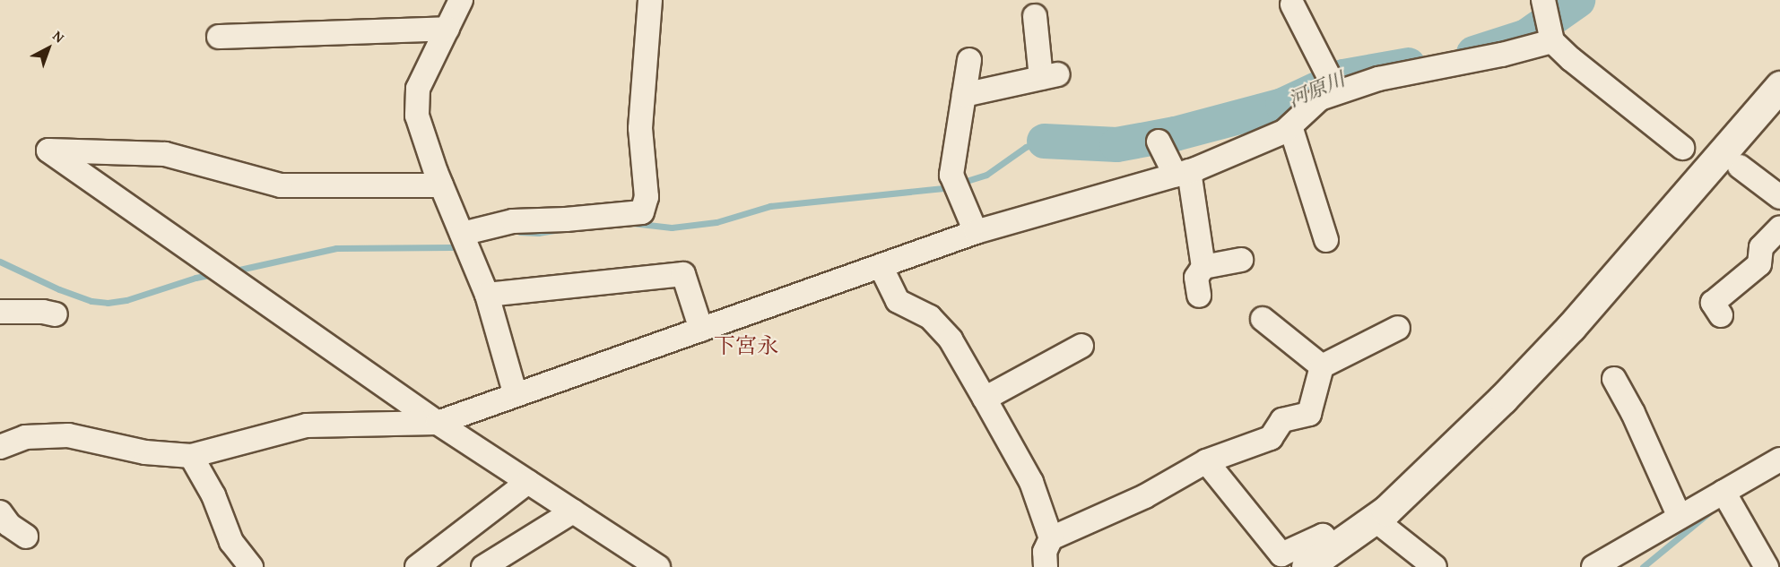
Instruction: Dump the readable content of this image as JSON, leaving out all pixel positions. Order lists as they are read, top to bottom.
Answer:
{
  "districts": ["下宮永"],
  "water": ["河原川"],
  "north": "top right"
}
